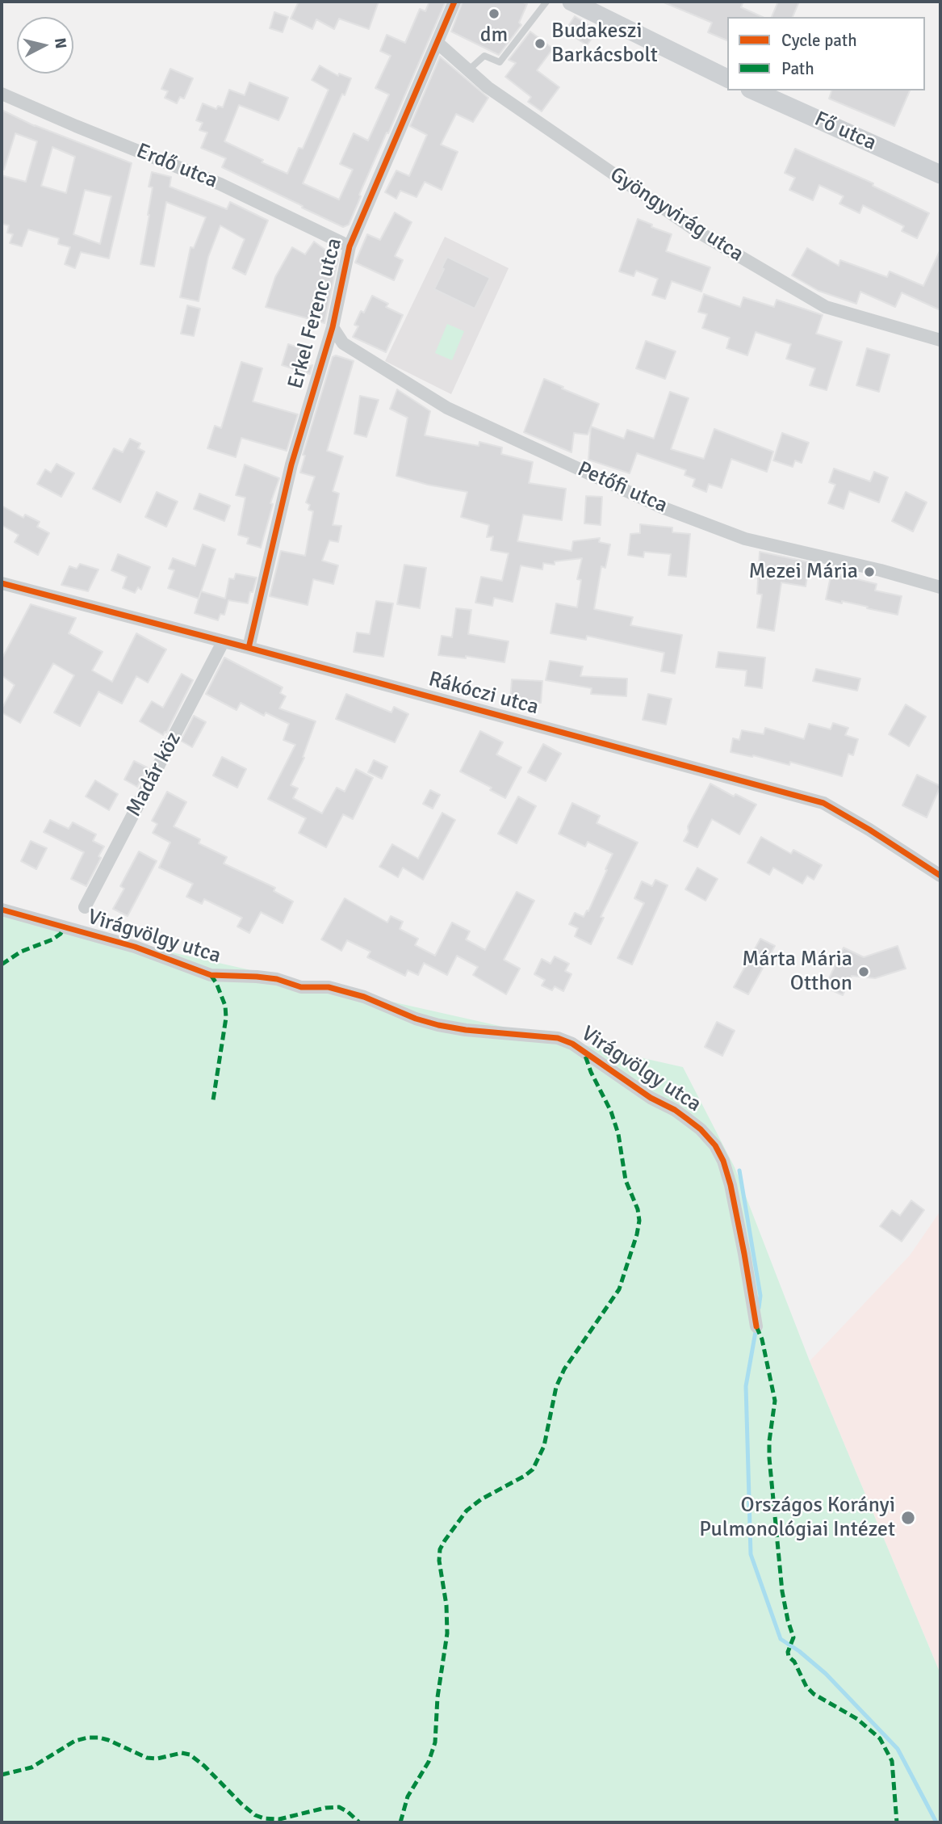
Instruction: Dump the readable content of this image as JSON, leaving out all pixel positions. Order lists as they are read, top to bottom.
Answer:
{
  "streets": {
    "main road": ["Fő utca"],
    "street": [
      "Erdő utca",
      "Gyöngyvirág utca",
      "Erkel Ferenc utca",
      "Petőfi utca",
      "Rákóczi utca",
      "Madár köz",
      "Virágvölgy utca"
    ]
  },
  "crossings": [
    ["Erdő utca", "Erkel Ferenc utca"],
    ["Gyöngyvirág utca", "Erkel Ferenc utca"],
    ["Erkel Ferenc utca", "Petőfi utca"],
    ["Erkel Ferenc utca", "Rákóczi utca"],
    ["Rákóczi utca", "Madár köz"]
  ],
  "places": [
    "dm",
    "Budakeszi Barkácsbolt",
    "Mezei Mária",
    "Márta Mária Otthon",
    "Országos Korányi Pulmonológiai Intézet"
  ],
  "legend": ["Cycle path", "Path"],
  "north": "right"
}
